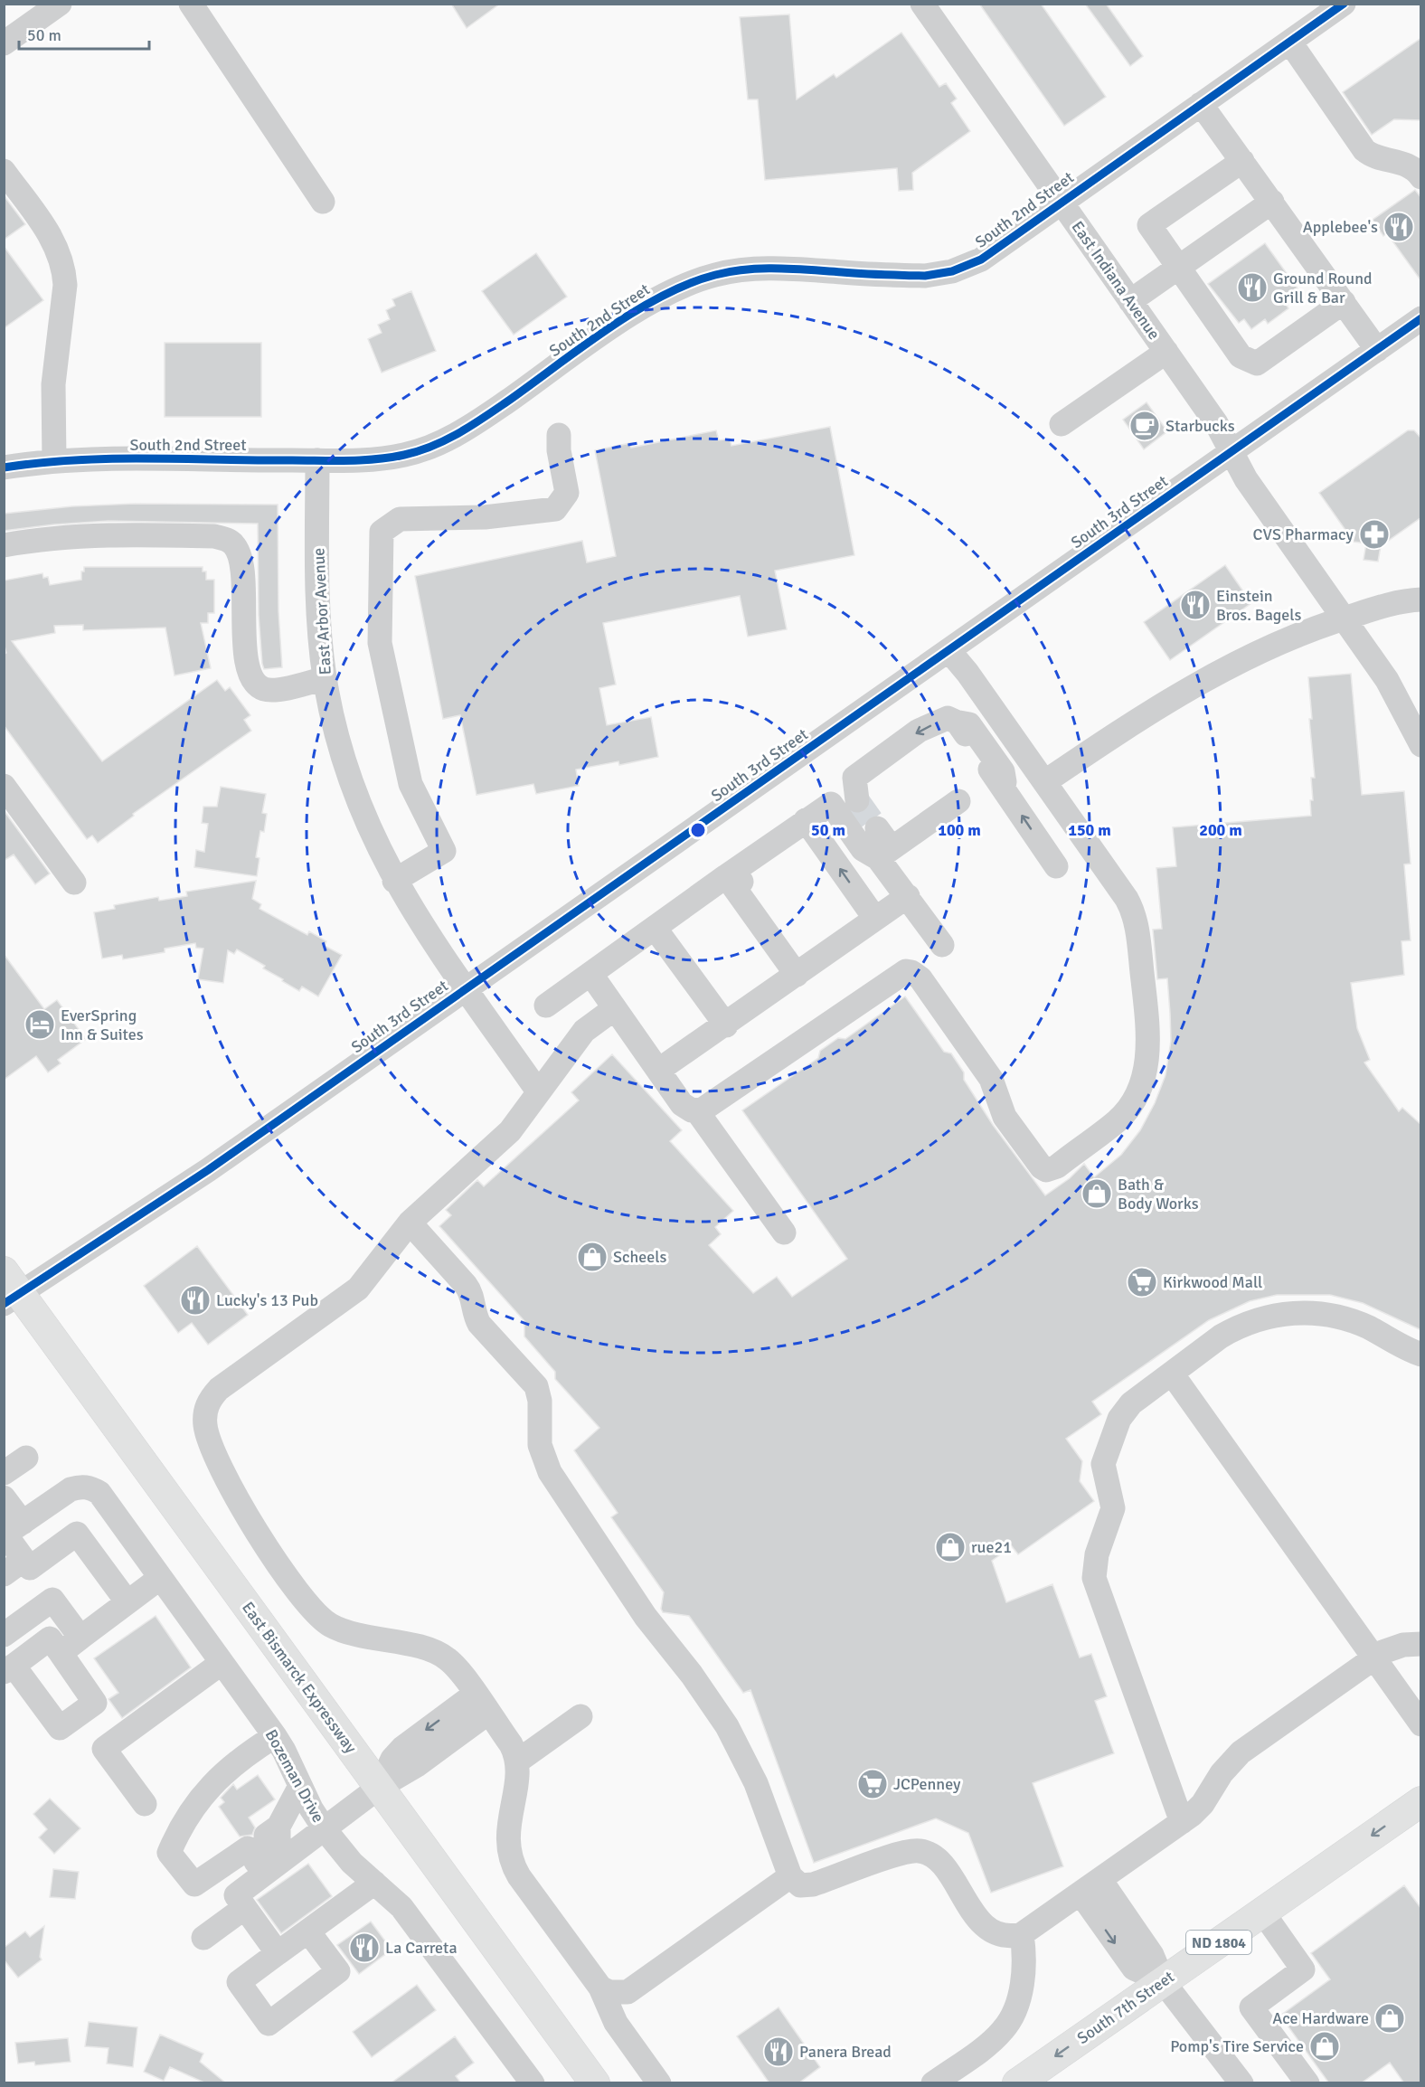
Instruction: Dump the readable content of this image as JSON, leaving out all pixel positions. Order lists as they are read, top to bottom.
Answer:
{
  "streets": {
    "main road": ["East Bismarck Expressway", "ND 1804", "South 7th Street"],
    "street": [
      "South 2nd Street",
      "East Indiana Avenue",
      "South 3rd Street",
      "East Arbor Avenue",
      "Bozeman Drive"
    ]
  },
  "crossings": [
    ["South 2nd Street", "East Indiana Avenue"],
    ["South 2nd Street", "East Arbor Avenue"],
    ["East Indiana Avenue", "South 3rd Street"],
    ["South 3rd Street", "East Arbor Avenue"],
    ["South 3rd Street", "East Bismarck Expressway"]
  ],
  "one_way": ["South 7th Street"],
  "places": {
    "restaurant": [
      "Applebee's",
      "Ground Round Grill & Bar",
      "Einstein Bros. Bagels",
      "Lucky's 13 Pub",
      "La Carreta",
      "Panera Bread"
    ],
    "cafe": ["Starbucks"],
    "pharmacy": ["CVS Pharmacy"],
    "hotel": ["EverSpring Inn & Suites"],
    "shop": [
      "Bath & Body Works",
      "Scheels",
      "rue21",
      "Ace Hardware",
      "Pomp's Tire Service"
    ],
    "supermarket": ["Kirkwood Mall", "JCPenney"]
  },
  "scale_bar": "50 m",
  "rings": [
    "50 m",
    "100 m",
    "150 m",
    "200 m"
  ]
}
